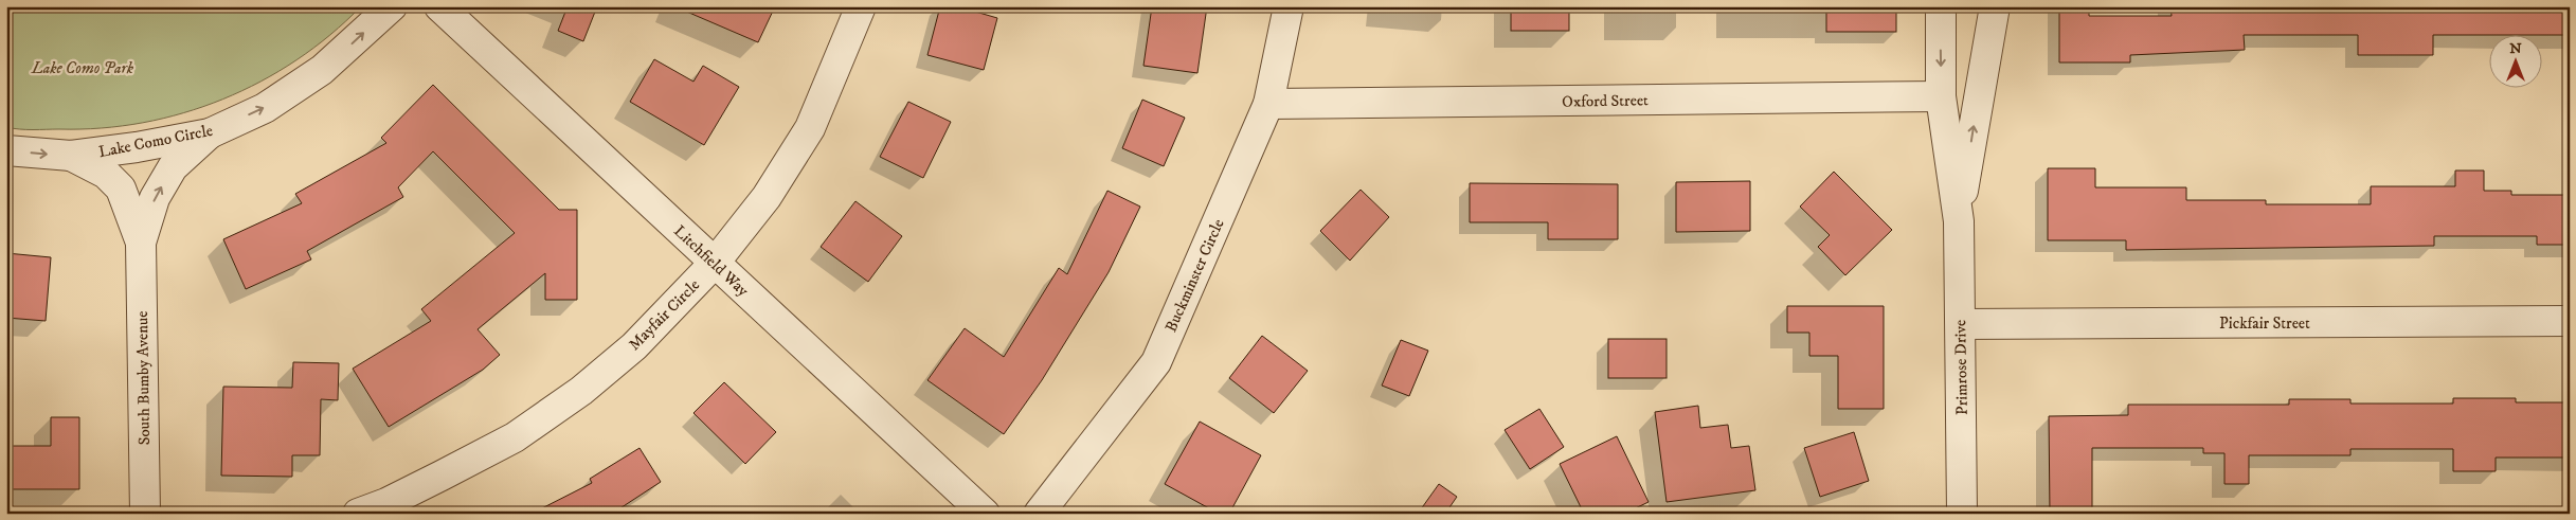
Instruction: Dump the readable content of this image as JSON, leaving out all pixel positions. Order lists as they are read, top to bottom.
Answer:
{
  "streets": {
    "street": [
      "Oxford Street",
      "Lake Como Circle",
      "Litchfield Way",
      "Buckminster Circle",
      "Mayfair Circle",
      "Pickfair Street",
      "Primrose Drive",
      "South Bumby Avenue"
    ]
  },
  "crossings": [
    ["Oxford Street", "Buckminster Circle"],
    ["Oxford Street", "Primrose Drive"],
    ["Lake Como Circle", "South Bumby Avenue"],
    ["Litchfield Way", "Mayfair Circle"],
    ["Pickfair Street", "Primrose Drive"]
  ],
  "one_way": ["Lake Como Circle"],
  "parks": ["Lake Como Park"],
  "north": "top"
}
